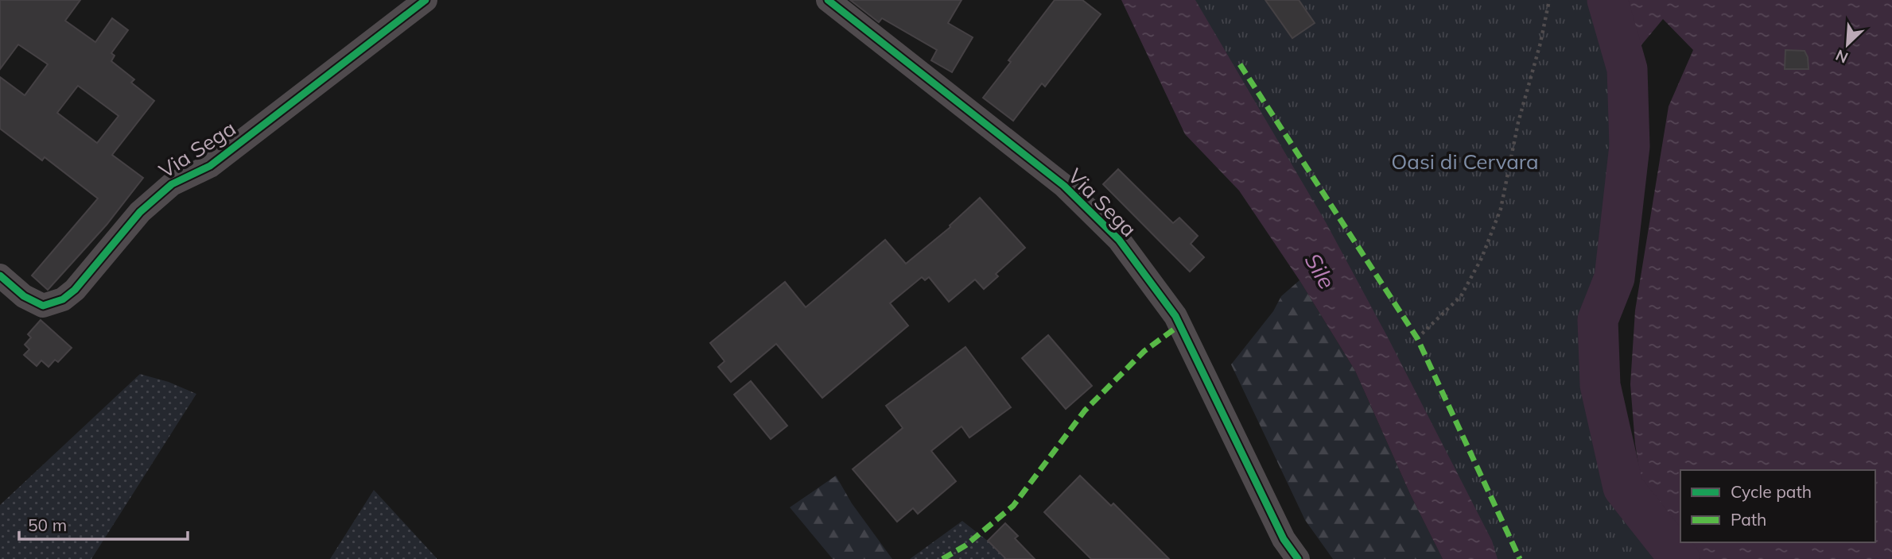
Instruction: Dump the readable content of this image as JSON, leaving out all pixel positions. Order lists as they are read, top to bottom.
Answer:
{
  "streets": {
    "street": ["Via Sega"]
  },
  "water": ["Sile"],
  "parks": ["Oasi di Cervara"],
  "legend": ["Cycle path", "Path"],
  "scale_bar": "50 m",
  "north": "bottom left"
}
